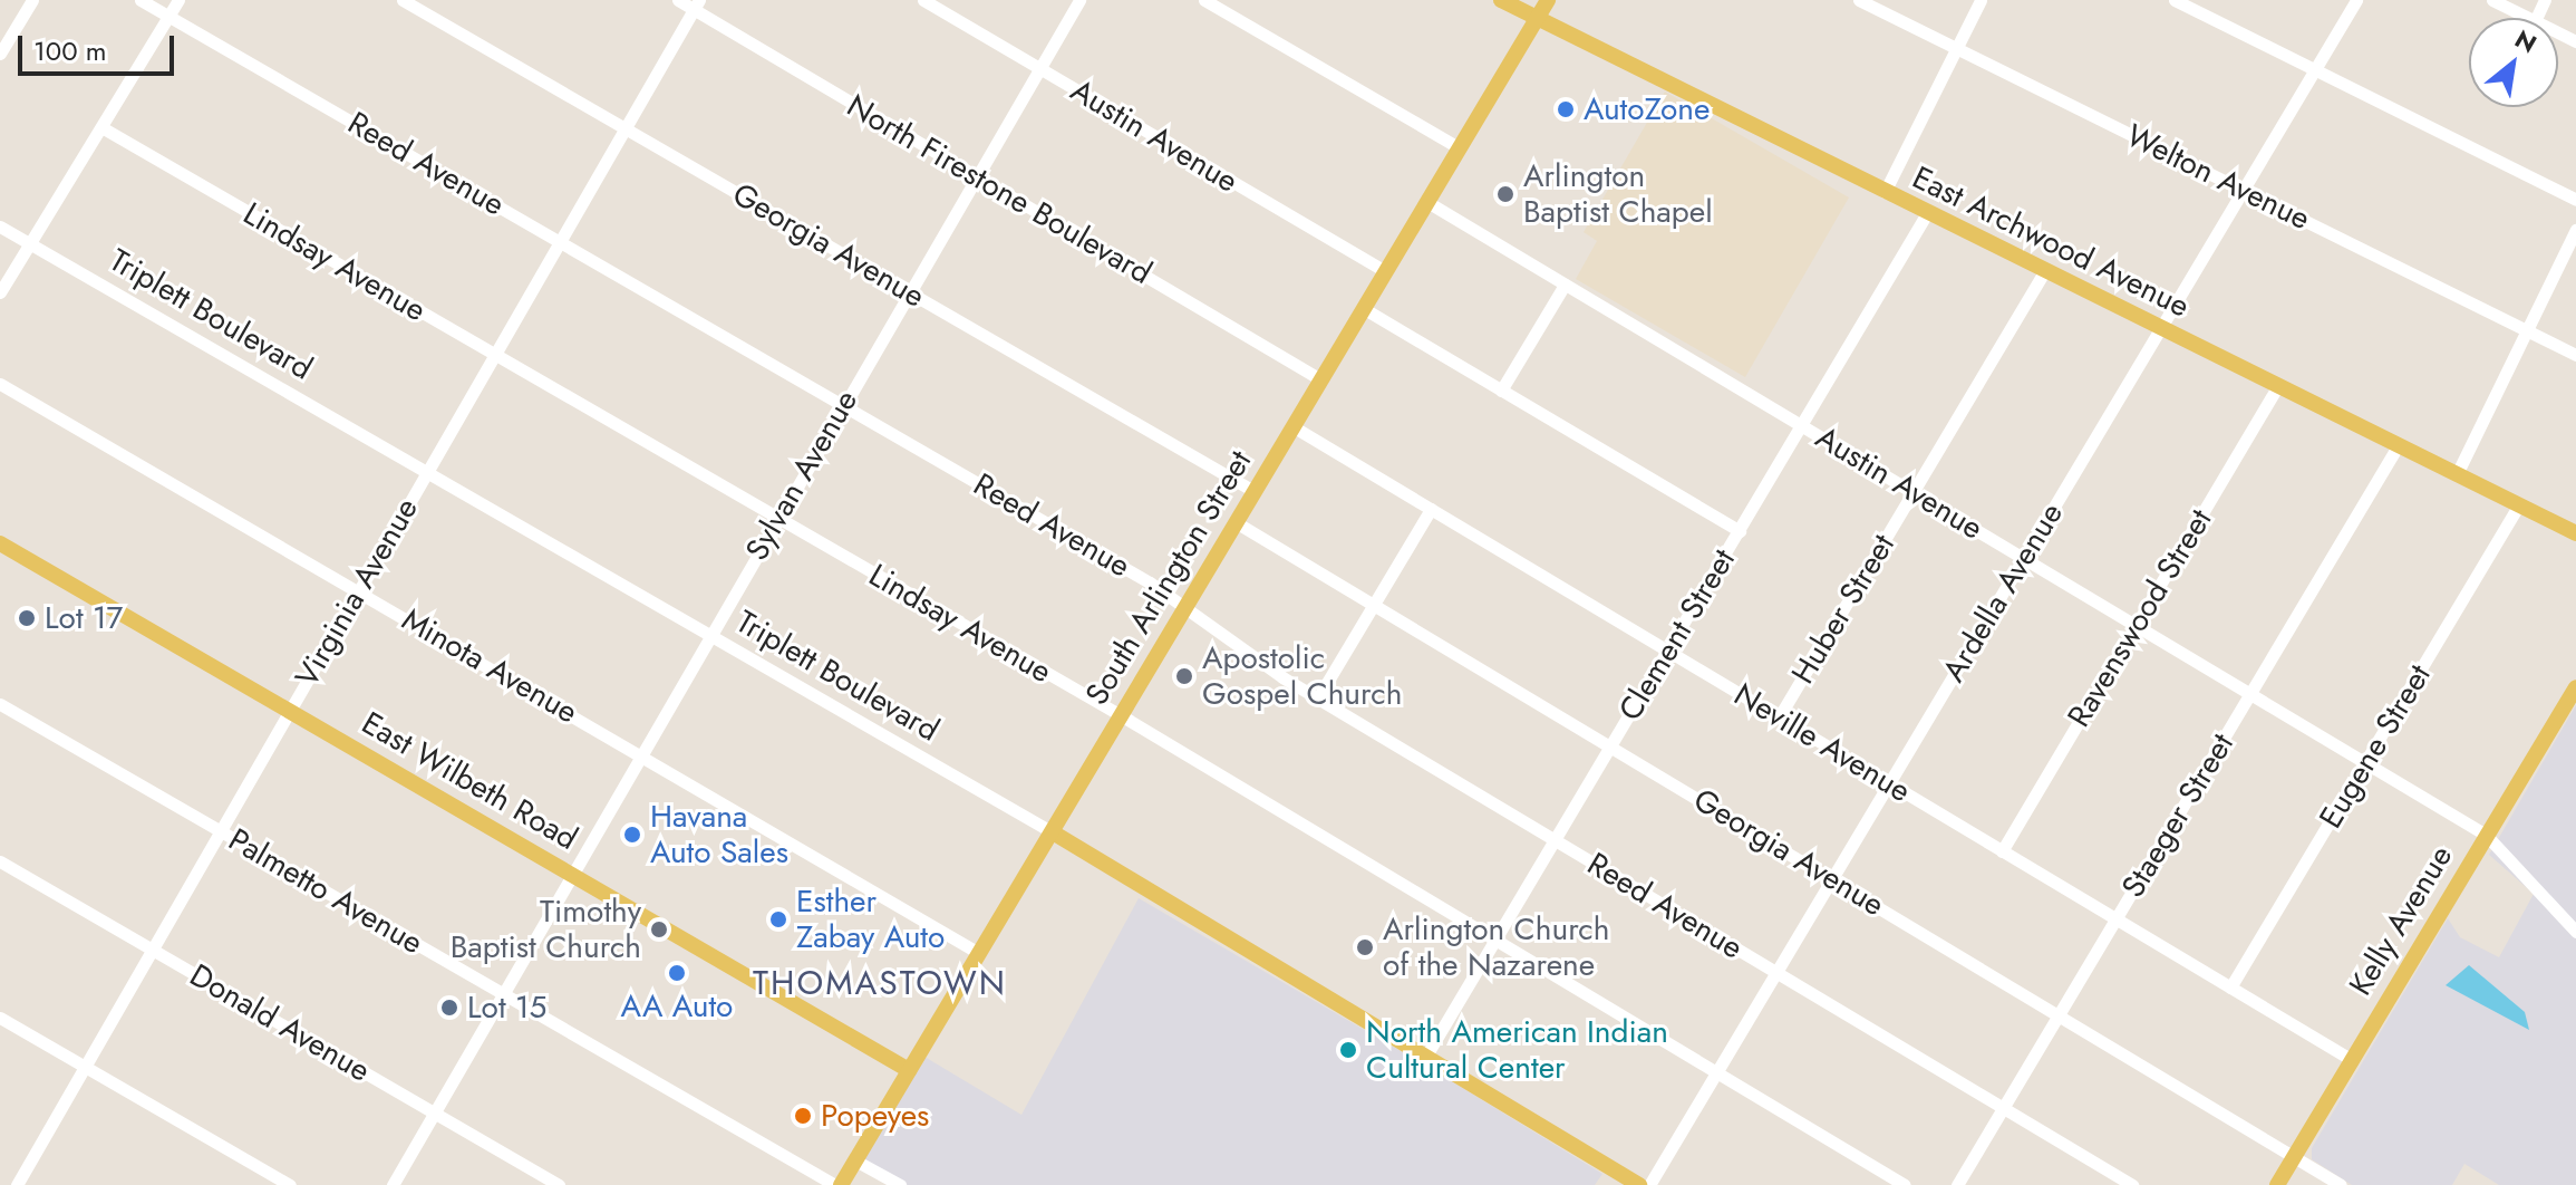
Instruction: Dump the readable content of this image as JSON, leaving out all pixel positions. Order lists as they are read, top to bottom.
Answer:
{
  "streets": {
    "main road": [
      "East Archwood Avenue",
      "Triplett Boulevard",
      "South Arlington Street",
      "East Wilbeth Road",
      "Kelly Avenue"
    ],
    "street": [
      "Austin Avenue",
      "Reed Avenue",
      "Welton Avenue",
      "North Firestone Boulevard",
      "Georgia Avenue",
      "Lindsay Avenue",
      "Sylvan Avenue",
      "Virginia Avenue",
      "Ardella Avenue",
      "Huber Street",
      "Ravenswood Street",
      "Clement Street",
      "Minota Avenue",
      "Neville Avenue",
      "Eugene Street",
      "Staeger Street",
      "Palmetto Avenue",
      "Donald Avenue"
    ]
  },
  "crossings": [
    ["Austin Avenue", "Sylvan Avenue"],
    ["Austin Avenue", "South Arlington Street"],
    ["Austin Avenue", "Ardella Avenue"],
    ["Austin Avenue", "Huber Street"],
    ["Austin Avenue", "Ravenswood Street"],
    ["Austin Avenue", "Clement Street"],
    ["Austin Avenue", "Eugene Street"],
    ["Austin Avenue", "Staeger Street"],
    ["Austin Avenue", "Kelly Avenue"],
    ["Reed Avenue", "Sylvan Avenue"],
    ["Reed Avenue", "South Arlington Street"],
    ["Reed Avenue", "Virginia Avenue"],
    ["Reed Avenue", "Ardella Avenue"],
    ["Reed Avenue", "Clement Street"],
    ["Reed Avenue", "Staeger Street"],
    ["Welton Avenue", "Ardella Avenue"],
    ["North Firestone Boulevard", "Sylvan Avenue"],
    ["North Firestone Boulevard", "South Arlington Street"],
    ["North Firestone Boulevard", "Virginia Avenue"],
    ["East Archwood Avenue", "South Arlington Street"],
    ["East Archwood Avenue", "Ardella Avenue"],
    ["East Archwood Avenue", "Huber Street"],
    ["East Archwood Avenue", "Ravenswood Street"],
    ["East Archwood Avenue", "Clement Street"],
    ["East Archwood Avenue", "Eugene Street"],
    ["East Archwood Avenue", "Staeger Street"],
    ["Georgia Avenue", "Sylvan Avenue"],
    ["Georgia Avenue", "South Arlington Street"],
    ["Georgia Avenue", "Virginia Avenue"],
    ["Georgia Avenue", "Ardella Avenue"],
    ["Georgia Avenue", "Clement Street"],
    ["Georgia Avenue", "Staeger Street"],
    ["Georgia Avenue", "Kelly Avenue"],
    ["Lindsay Avenue", "Sylvan Avenue"],
    ["Lindsay Avenue", "South Arlington Street"],
    ["Lindsay Avenue", "Virginia Avenue"],
    ["Lindsay Avenue", "Ardella Avenue"],
    ["Lindsay Avenue", "Clement Street"],
    ["Triplett Boulevard", "Sylvan Avenue"],
    ["Triplett Boulevard", "South Arlington Street"],
    ["Triplett Boulevard", "Virginia Avenue"],
    ["Triplett Boulevard", "Clement Street"],
    ["Sylvan Avenue", "Minota Avenue"],
    ["Sylvan Avenue", "East Wilbeth Road"],
    ["Sylvan Avenue", "Palmetto Avenue"],
    ["Sylvan Avenue", "Donald Avenue"],
    ["South Arlington Street", "Minota Avenue"],
    ["South Arlington Street", "Neville Avenue"],
    ["South Arlington Street", "East Wilbeth Road"],
    ["South Arlington Street", "Palmetto Avenue"],
    ["Virginia Avenue", "Minota Avenue"],
    ["Virginia Avenue", "East Wilbeth Road"],
    ["Virginia Avenue", "Palmetto Avenue"],
    ["Virginia Avenue", "Donald Avenue"],
    ["Ardella Avenue", "Neville Avenue"],
    ["Huber Street", "Neville Avenue"],
    ["Ravenswood Street", "Neville Avenue"],
    ["Clement Street", "Neville Avenue"],
    ["Neville Avenue", "Eugene Street"],
    ["Neville Avenue", "Staeger Street"],
    ["Neville Avenue", "Kelly Avenue"]
  ],
  "districts": ["THOMASTOWN"],
  "places": [
    "AutoZone",
    "Arlington Baptist Chapel",
    "Lot 17",
    "Apostolic Gospel Church",
    "Havana Auto Sales",
    "Esther Zabay Auto",
    "Timothy Baptist Church",
    "Arlington Church of the Nazarene",
    "AA Auto",
    "Lot 15",
    "North American Indian Cultural Center",
    "Popeyes"
  ],
  "scale_bar": "100 m",
  "north": "top right"
}
